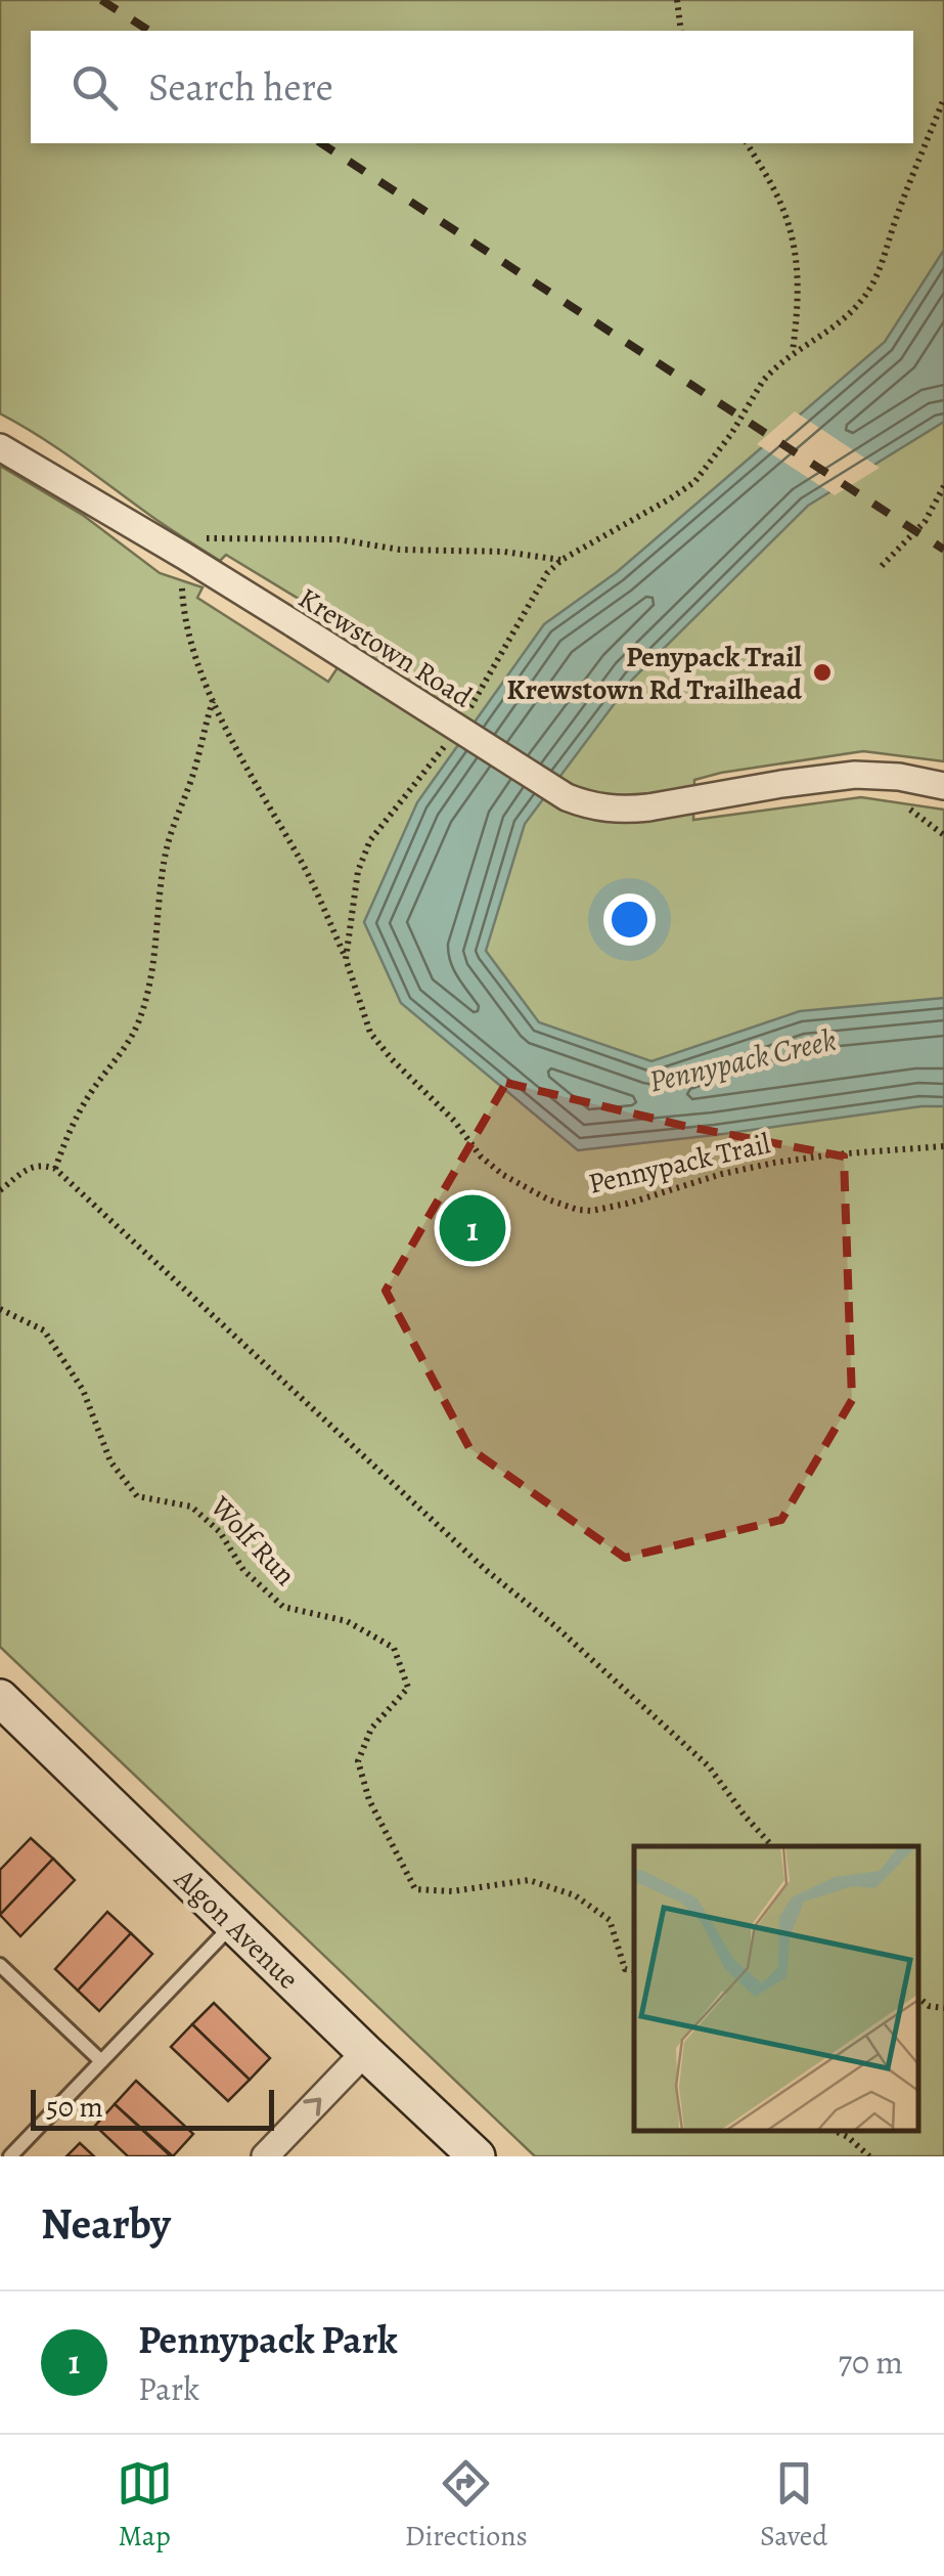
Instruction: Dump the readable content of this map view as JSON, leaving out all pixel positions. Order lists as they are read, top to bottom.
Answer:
{
  "streets": {
    "street": ["Krewstown Road", "Algon Avenue"],
    "path": ["Pennypack Trail", "Wolf Run"]
  },
  "water": ["Pennypack Creek"],
  "places": ["Penypack Trail Krewstown Rd Trailhead"],
  "scale_bar": "50 m",
  "page": {
    "search": "Search here",
    "pins": "1",
    "scale": "50 m",
    "heading": "Nearby",
    "list": [
      {
        "mark": "1",
        "name": "Pennypack Park",
        "note": "Park",
        "value": "70 m"
      }
    ],
    "nav": ["Map", "Directions", "Saved"]
  }
}
